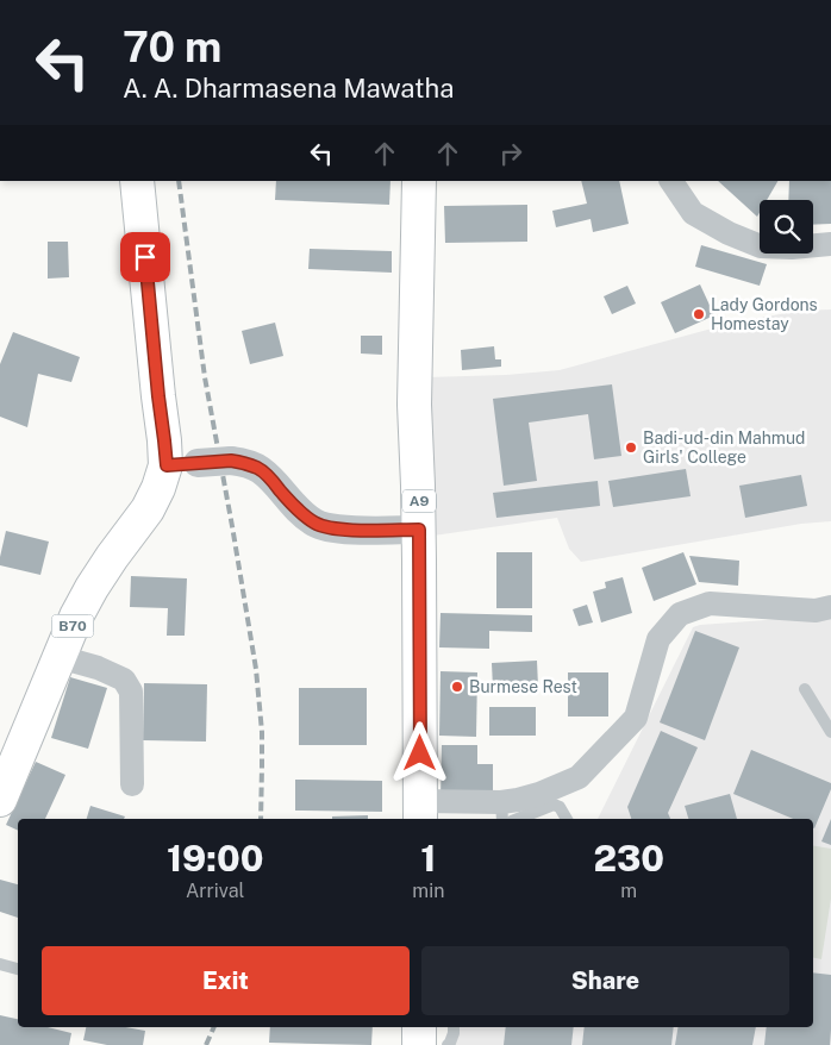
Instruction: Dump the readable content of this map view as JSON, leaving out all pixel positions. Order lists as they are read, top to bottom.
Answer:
{
  "streets": {
    "main road": ["A9", "B70"]
  },
  "places": ["Lady Gordons Homestay", "Badi-ud-din Mahmud Girls' College", "Burmese Rest"],
  "page": {
    "turn": ["70 m", "A. A. Dharmasena Mawatha"],
    "eta": [
      "19:00",
      "Arrival",
      "1",
      "min",
      "230",
      "m"
    ],
    "buttons": ["Exit", "Share"]
  }
}
